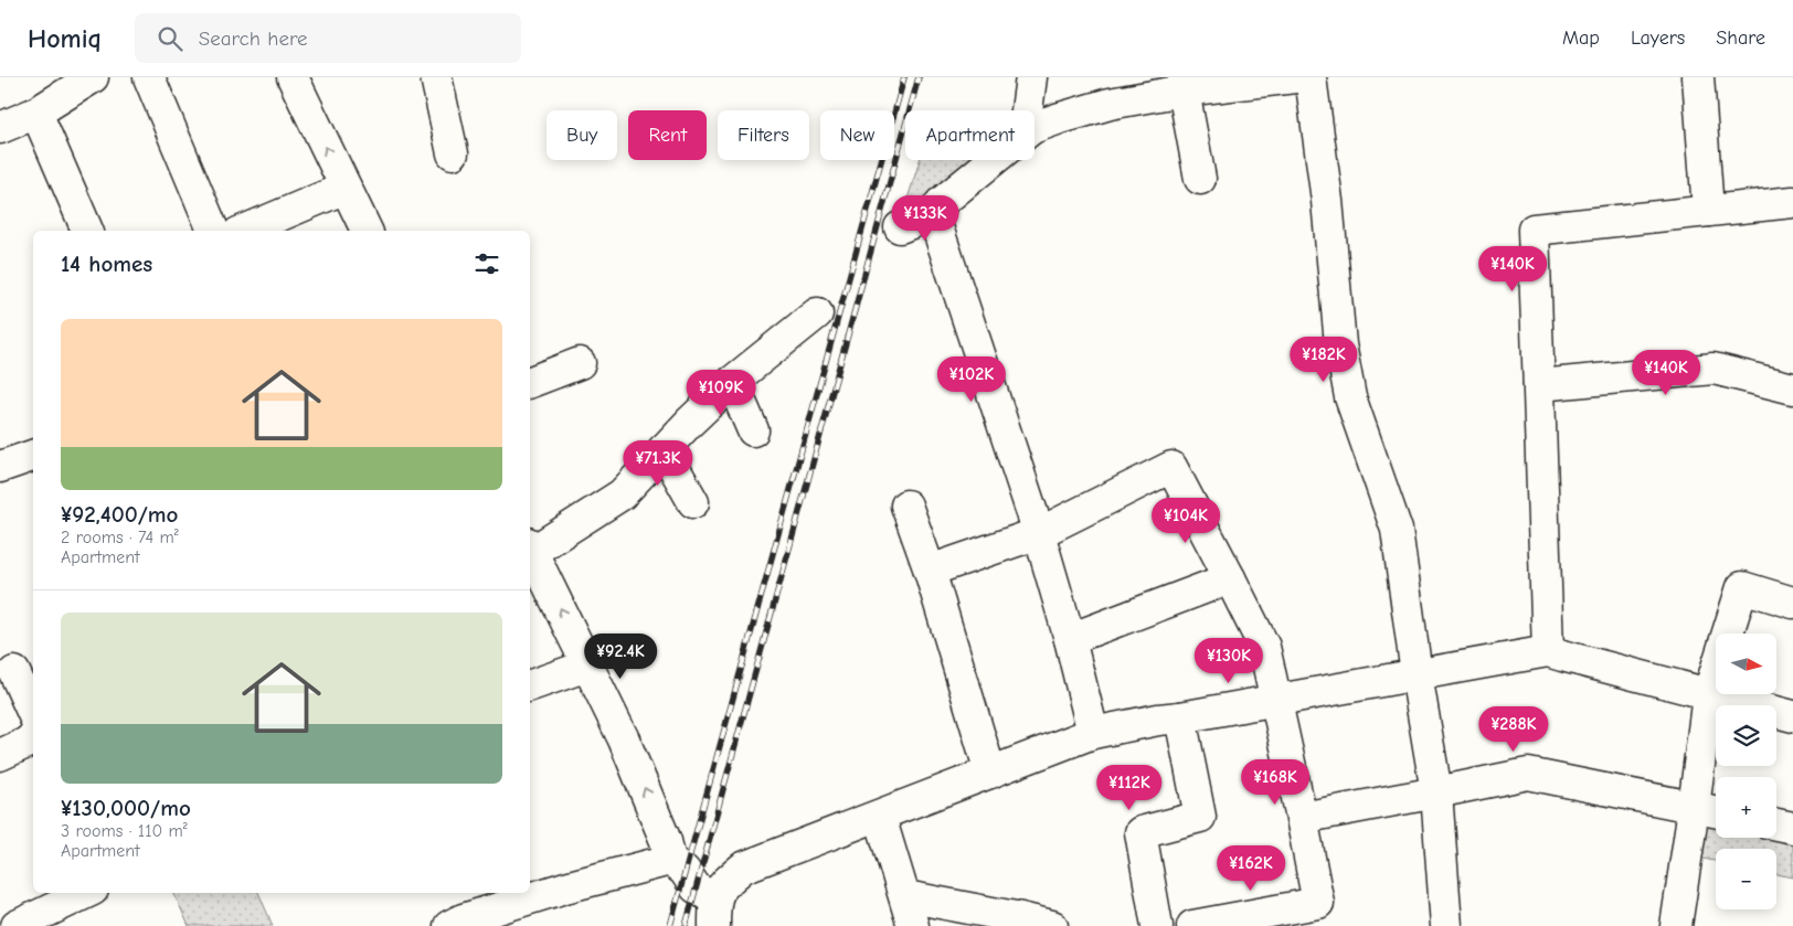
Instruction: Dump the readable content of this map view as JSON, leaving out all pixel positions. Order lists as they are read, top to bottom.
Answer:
{
  "north": "right",
  "page": {
    "header": "Homiq",
    "search": "Search here",
    "nav": ["Map", "Layers", "Share"],
    "chip": [
      "Buy",
      "Rent",
      "Filters",
      "New",
      "Apartment"
    ],
    "price": [
      "¥133K",
      "¥140K",
      "¥182K",
      "¥140K",
      "¥102K",
      "¥109K",
      "¥71.3K",
      "¥104K",
      "¥92.4K",
      "¥130K",
      "¥288K",
      "¥168K",
      "¥112K",
      "¥162K"
    ],
    "heading": "14 homes",
    "list": [
      {
        "name": "¥92,400/mo",
        "note": "2 rooms · 74 m² · Apartment"
      },
      {
        "name": "¥130,000/mo",
        "note": "3 rooms · 110 m² · Apartment"
      }
    ],
    "map_buttons": ["+", "−"]
  }
}
